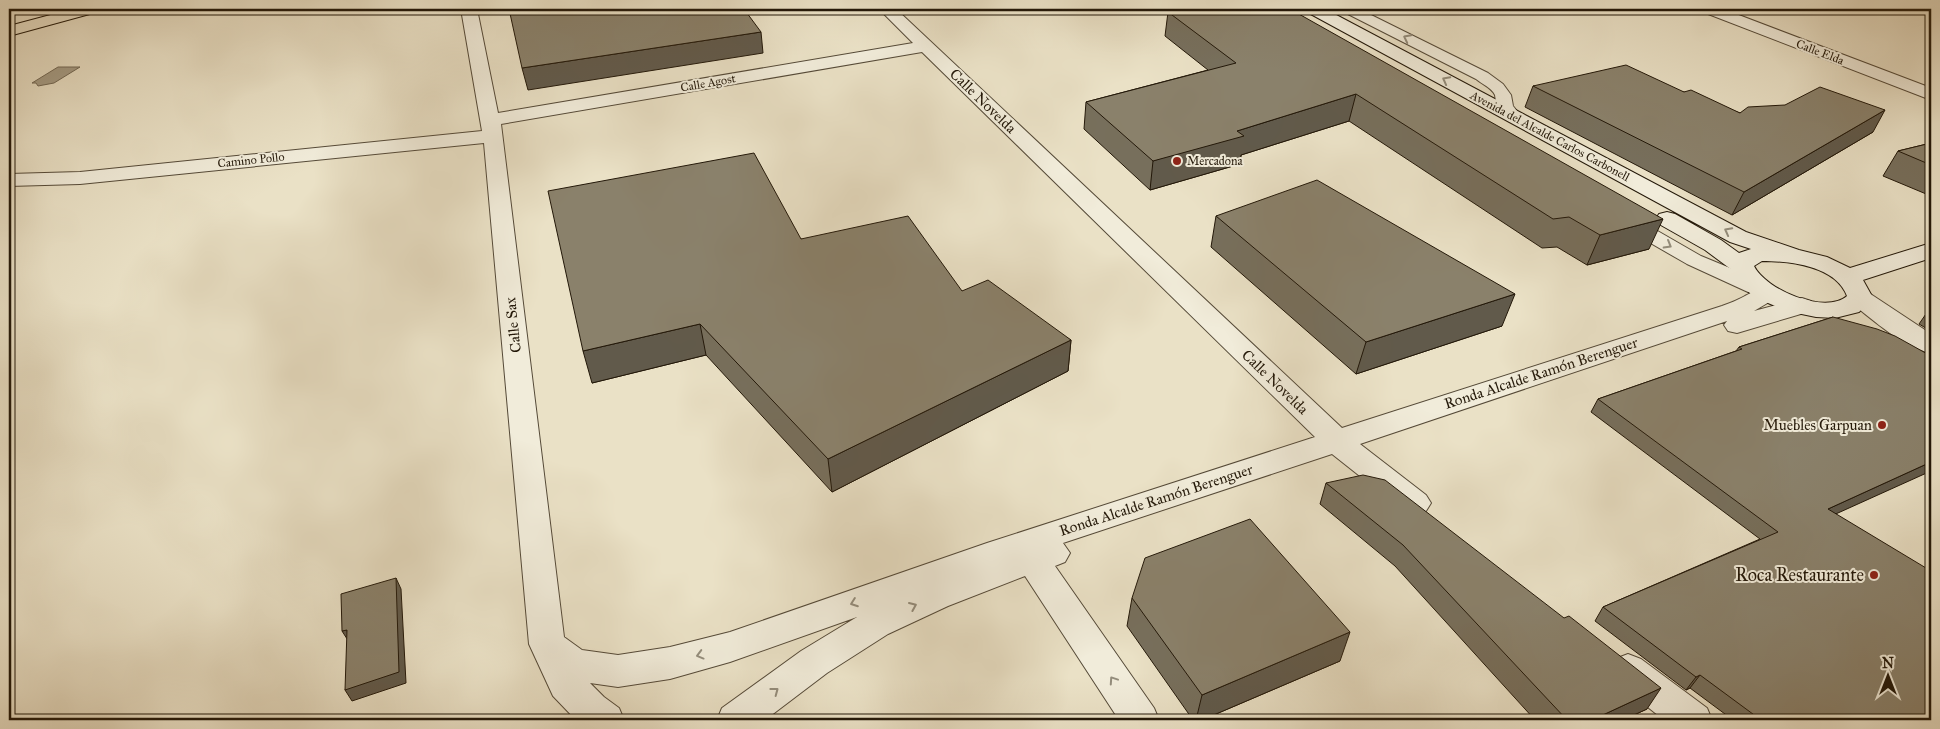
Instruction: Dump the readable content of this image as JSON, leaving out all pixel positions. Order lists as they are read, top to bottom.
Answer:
{
  "streets": {
    "street": [
      "Calle Elda",
      "Calle Agost",
      "Calle Novelda",
      "Avenida del Alcalde Carlos Carbonell",
      "Camino Pollo",
      "Calle Sax",
      "Ronda Alcalde Ramón Berenguer"
    ]
  },
  "crossings": [
    ["Calle Agost", "Calle Novelda"],
    ["Calle Agost", "Camino Pollo"],
    ["Calle Agost", "Calle Sax"],
    ["Calle Novelda", "Ronda Alcalde Ramón Berenguer"],
    ["Camino Pollo", "Calle Sax"],
    ["Calle Sax", "Ronda Alcalde Ramón Berenguer"]
  ],
  "places": ["Mercadona", "Muebles Garpuan", "Roca Restaurante"],
  "north": "top"
}
